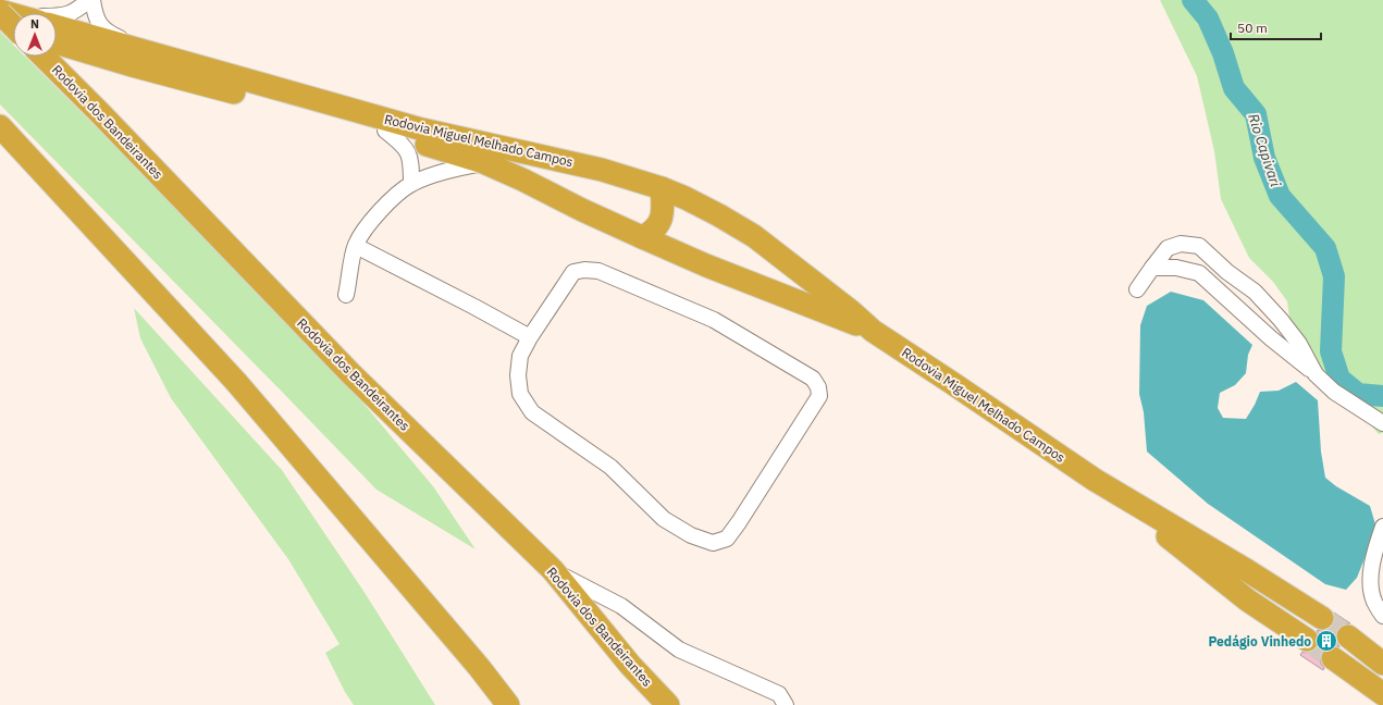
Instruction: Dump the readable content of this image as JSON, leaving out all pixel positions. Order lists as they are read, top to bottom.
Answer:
{
  "streets": {
    "highway": ["Rodovia dos Bandeirantes", "Rodovia Miguel Melhado Campos"]
  },
  "water": ["Rio Capivari"],
  "places": {
    "building": ["Pedágio Vinhedo"]
  },
  "scale_bar": "50 m",
  "north": "top"
}
